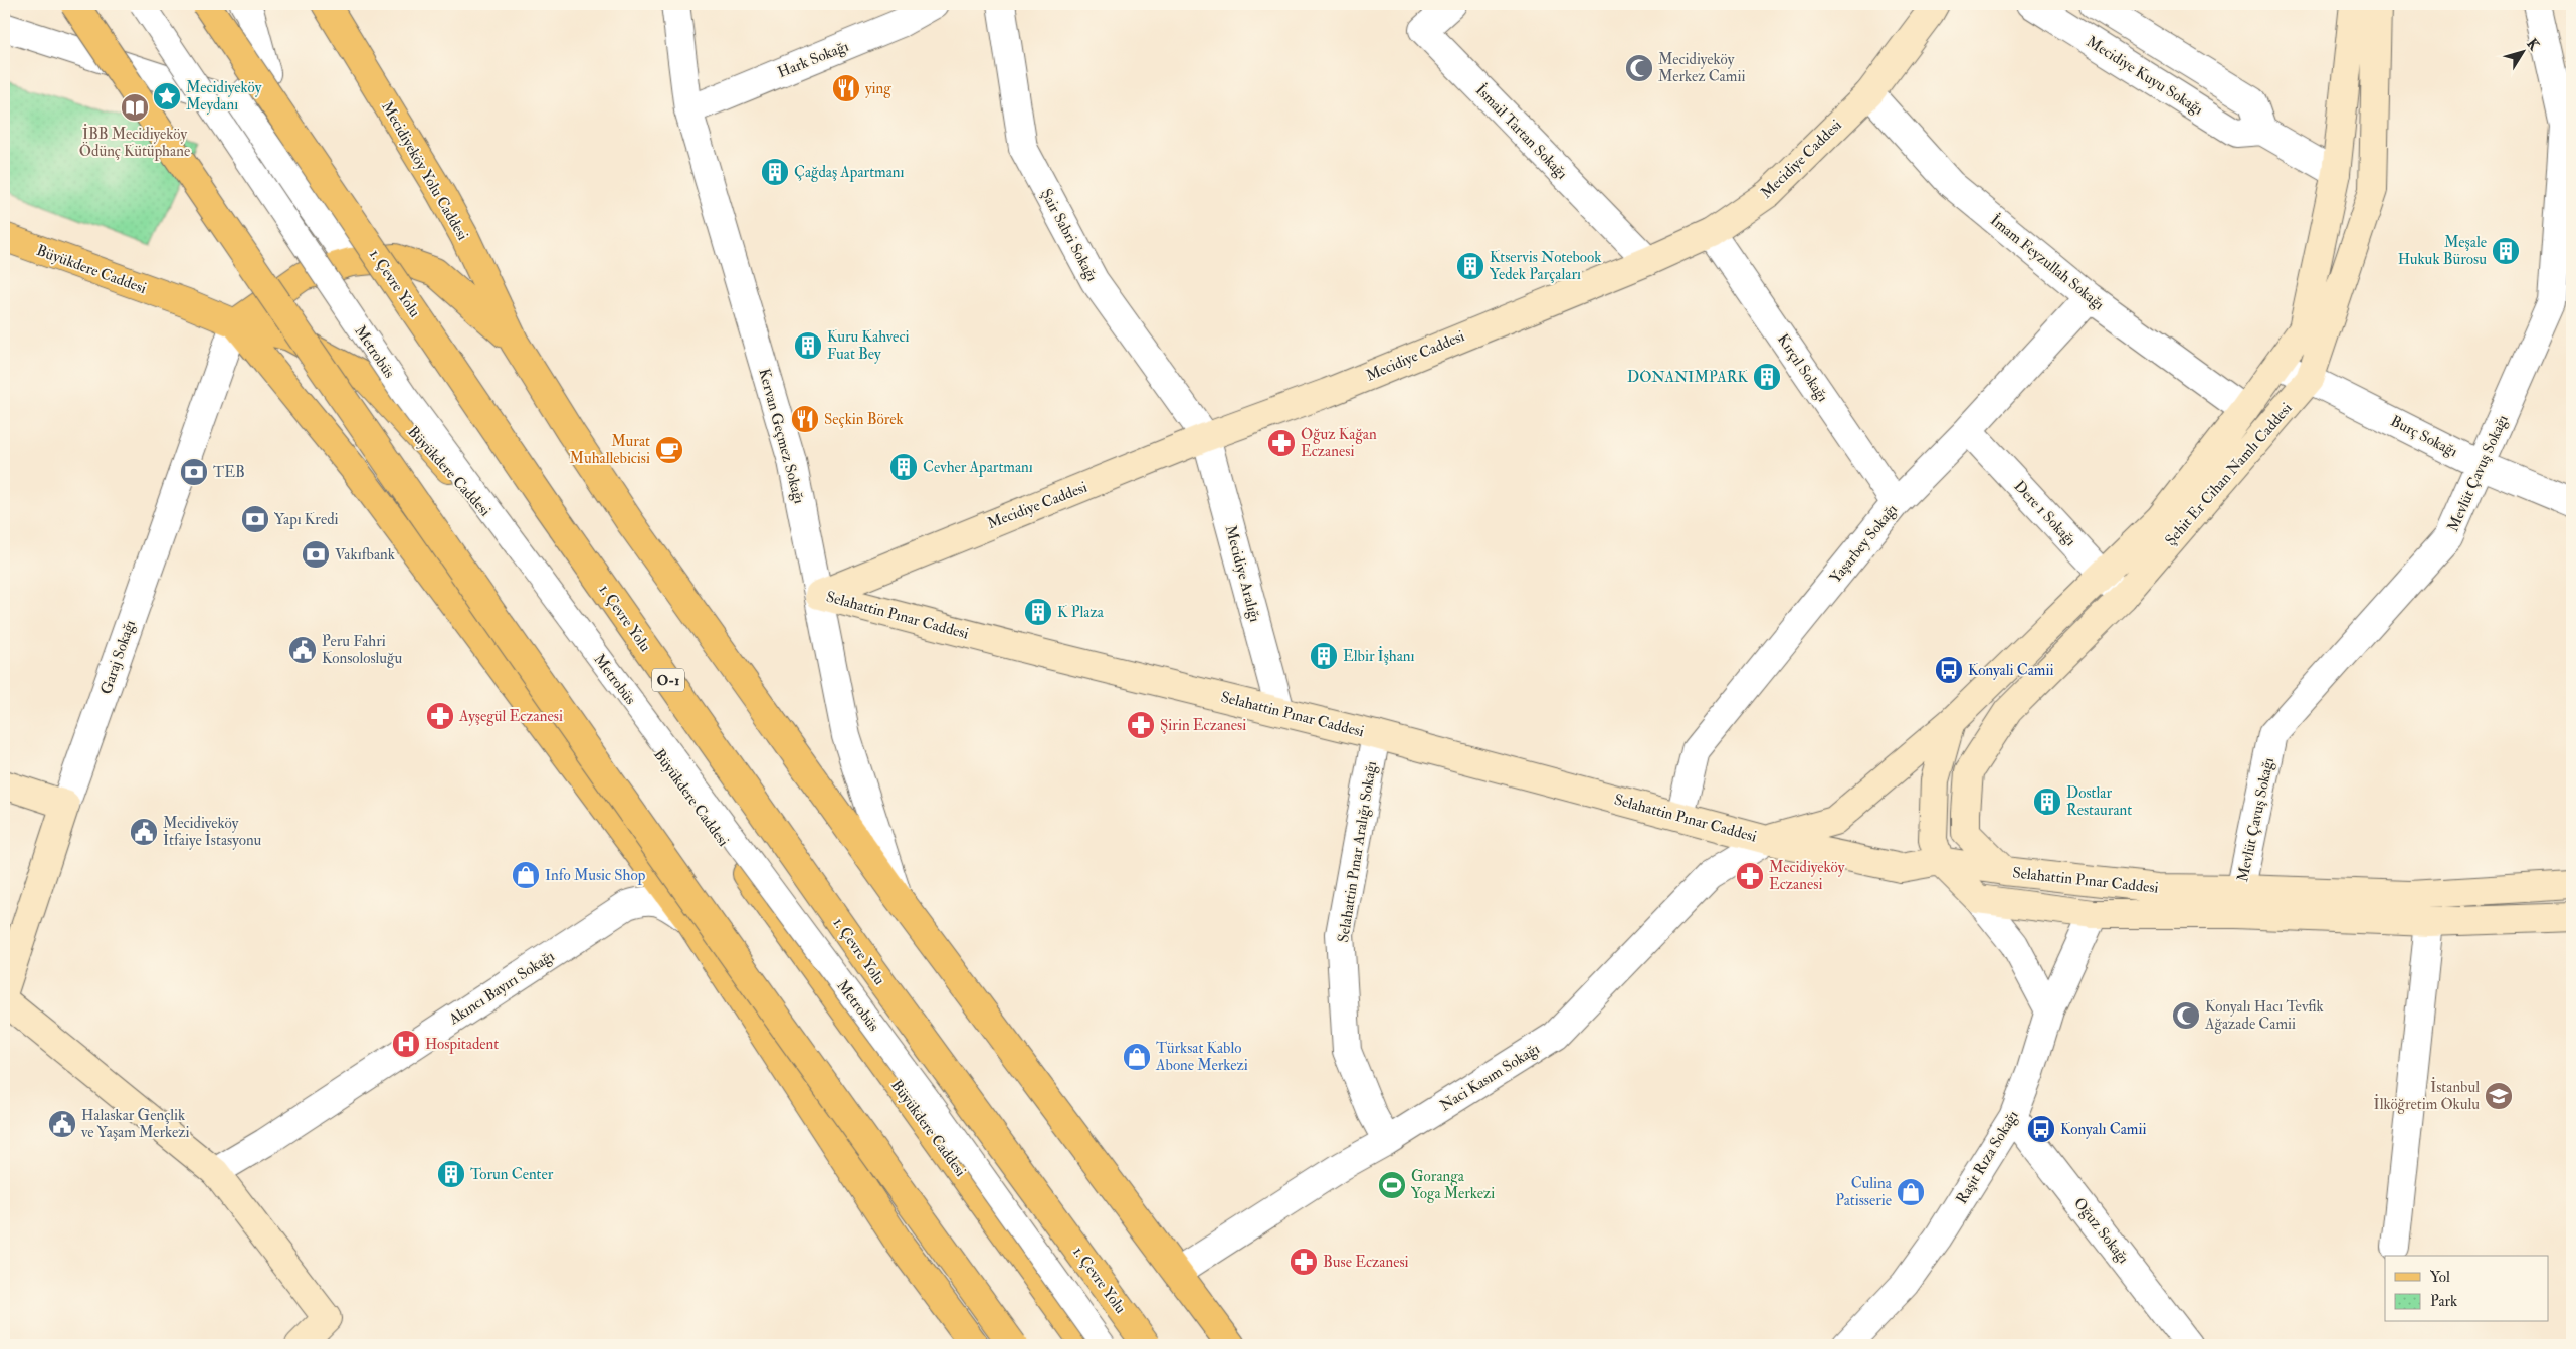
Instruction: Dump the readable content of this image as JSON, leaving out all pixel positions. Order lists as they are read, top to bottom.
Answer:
{
  "streets": {
    "main road": [
      "Mecidiyeköy Yolu Caddesi",
      "Büyükdere Caddesi",
      "1. Çevre Yolu",
      "O-1"
    ],
    "street": [
      "Hark Sokağı",
      "Mecidiye Kuyu Sokağı",
      "İsmail Tartan Sokağı",
      "Mecidiye Caddesi",
      "Şair Sabri Sokağı",
      "İmam Feyzullah Sokağı",
      "Kırçıl Sokağı",
      "Kervan Geçmez Sokağı",
      "Burç Sokağı",
      "Mevlüt Çavuş Sokağı",
      "Şehit Er Cihan Namlı Caddesi",
      "Dere 1 Sokağı",
      "Yaşarbey Sokağı",
      "Mecidiye Aralığı",
      "Selahattin Pınar Caddesi",
      "Garaj Sokağı",
      "Selahattin Pınar Aralığı Sokağı",
      "Akıncı Bayırı Sokağı",
      "Naci Kasım Sokağı",
      "Raşit Rıza Sokağı",
      "Oğuz Sokağı"
    ],
    "lane": ["Metrobüs"]
  },
  "crossings": [
    ["Hark Sokağı", "Kervan Geçmez Sokağı"],
    ["İsmail Tartan Sokağı", "Mecidiye Caddesi"],
    ["Mecidiye Caddesi", "Şair Sabri Sokağı"],
    ["Mecidiye Caddesi", "İmam Feyzullah Sokağı"],
    ["Mecidiye Caddesi", "Kırçıl Sokağı"],
    ["Mecidiye Caddesi", "Kervan Geçmez Sokağı"],
    ["Mecidiye Caddesi", "Mecidiye Aralığı"],
    ["Mecidiye Caddesi", "Selahattin Pınar Caddesi"],
    ["Şair Sabri Sokağı", "Mecidiye Aralığı"],
    ["İmam Feyzullah Sokağı", "Şehit Er Cihan Namlı Caddesi"],
    ["İmam Feyzullah Sokağı", "Yaşarbey Sokağı"],
    ["Büyükdere Caddesi", "Garaj Sokağı"],
    ["Büyükdere Caddesi", "Akıncı Bayırı Sokağı"],
    ["Kırçıl Sokağı", "Yaşarbey Sokağı"],
    ["Kervan Geçmez Sokağı", "Selahattin Pınar Caddesi"],
    ["Burç Sokağı", "Mevlüt Çavuş Sokağı"],
    ["Burç Sokağı", "Şehit Er Cihan Namlı Caddesi"],
    ["Mevlüt Çavuş Sokağı", "Selahattin Pınar Caddesi"],
    ["Şehit Er Cihan Namlı Caddesi", "Dere 1 Sokağı"],
    ["Şehit Er Cihan Namlı Caddesi", "Selahattin Pınar Caddesi"],
    ["Şehit Er Cihan Namlı Caddesi", "Naci Kasım Sokağı"],
    ["Dere 1 Sokağı", "Yaşarbey Sokağı"],
    ["Yaşarbey Sokağı", "Selahattin Pınar Caddesi"],
    ["Mecidiye Aralığı", "Selahattin Pınar Caddesi"],
    ["Selahattin Pınar Caddesi", "Selahattin Pınar Aralığı Sokağı"],
    ["Selahattin Pınar Caddesi", "Naci Kasım Sokağı"],
    ["Selahattin Pınar Caddesi", "Raşit Rıza Sokağı"],
    ["Selahattin Pınar Aralığı Sokağı", "Naci Kasım Sokağı"],
    ["Raşit Rıza Sokağı", "Oğuz Sokağı"]
  ],
  "places": {
    "mosque": ["Mecidiyeköy Merkez Camii", "Konyalı Hacı Tevfik Ağazade Camii"],
    "restaurant": ["ying", "Seçkin Börek"],
    "place": ["Mecidiyeköy Meydanı"],
    "library": ["İBB Mecidiyeköy Ödünç Kütüphane"],
    "building": [
      "Çağdaş Apartmanı",
      "Meşale Hukuk Bürosu",
      "Ktservis Notebook Yedek Parçaları",
      "Kuru Kahveci Fuat Bey",
      "DONANIMPARK",
      "Cevher Apartmanı",
      "K Plaza",
      "Elbir İşhanı",
      "Dostlar Restaurant",
      "Torun Center"
    ],
    "pharmacy": [
      "Oğuz Kağan Eczanesi",
      "Ayşegül Eczanesi",
      "Şirin Eczanesi",
      "Mecidiyeköy Eczanesi",
      "Buse Eczanesi"
    ],
    "cafe": ["Murat Muhallebicisi"],
    "bank": ["TEB", "Yapı Kredi", "Vakıfbank"],
    "public building": ["Peru Fahri Konsolosluğu", "Mecidiyeköy İtfaiye İstasyonu", "Halaskar Gençlik ve Yaşam Merkezi"],
    "bus stop": ["Konyali Camii", "Konyalı Camii"],
    "shop": ["Info Music Shop", "Türksat Kablo Abone Merkezi", "Culina Patisserie"],
    "hospital": ["Hospitadent"],
    "school or university": ["İstanbul İlköğretim Okulu"],
    "sports": ["Goranga Yoga Merkezi"]
  },
  "legend": ["Yol", "Park"],
  "north": "top right"
}
